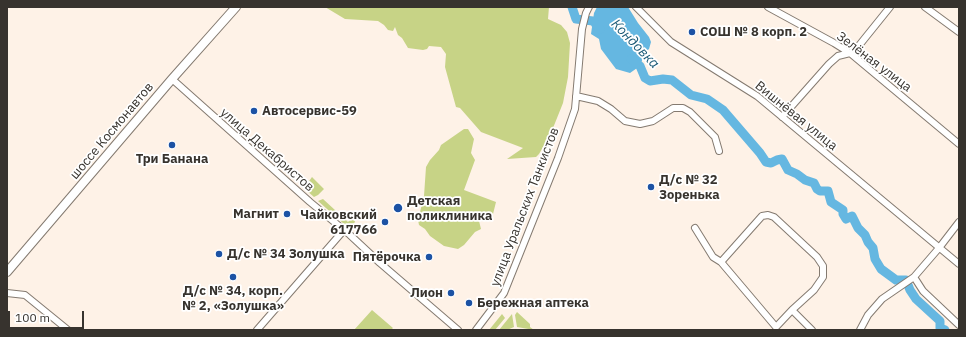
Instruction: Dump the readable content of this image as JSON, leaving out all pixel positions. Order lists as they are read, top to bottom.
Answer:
{
  "streets": {
    "main road": ["шоссе Космонавтов"],
    "street": [
      "Зелёная улица",
      "Вишнёвая улица",
      "улица Декабристов",
      "улица Уральских Танкистов"
    ]
  },
  "crossings": [
    ["шоссе Космонавтов", "улица Декабристов"]
  ],
  "water": ["Кондовка"],
  "places": [
    "СОШ № 8 корп. 2",
    "Автосервис-59",
    "Три Банана",
    "Д/с № 32 Зоренька",
    "Детская поликлиника",
    "Магнит",
    "Чайковский 617766",
    "Д/с № 34 Золушка",
    "Пятёрочка",
    "Д/с № 34, корп. № 2, «Золушка»",
    "Лион",
    "Бережная аптека"
  ],
  "scale_bar": "100 m"
}
